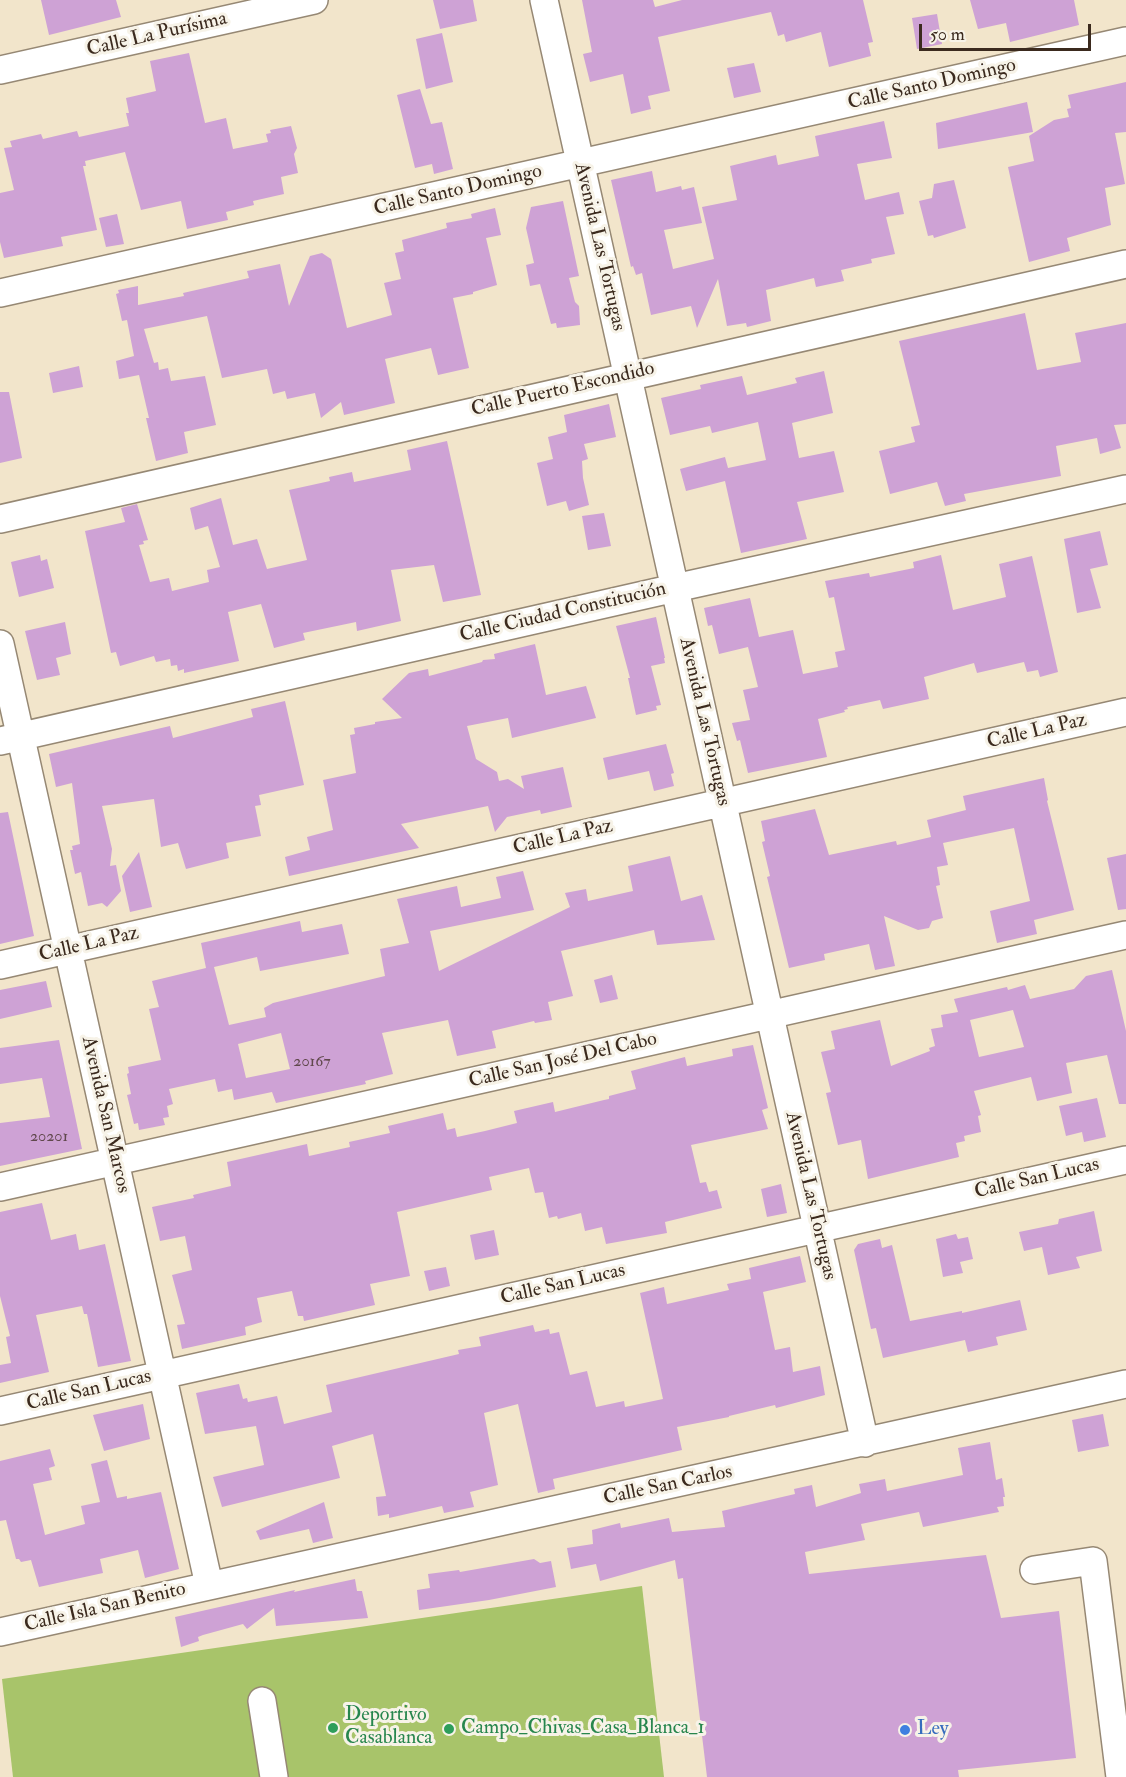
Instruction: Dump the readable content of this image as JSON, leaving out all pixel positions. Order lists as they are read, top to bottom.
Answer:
{
  "streets": {
    "street": [
      "Calle La Purísima",
      "Calle Santo Domingo",
      "Avenida Las Tortugas",
      "Calle Puerto Escondido",
      "Calle Ciudad Constitución",
      "Calle La Paz",
      "Calle San José Del Cabo",
      "Avenida San Marcos",
      "Calle San Lucas",
      "Calle San Carlos",
      "Calle Isla San Benito"
    ]
  },
  "crossings": [
    ["Calle Santo Domingo", "Avenida Las Tortugas"],
    ["Avenida Las Tortugas", "Calle Puerto Escondido"],
    ["Avenida Las Tortugas", "Calle Ciudad Constitución"],
    ["Avenida Las Tortugas", "Calle La Paz"],
    ["Avenida Las Tortugas", "Calle San José Del Cabo"],
    ["Avenida Las Tortugas", "Calle San Lucas"],
    ["Avenida Las Tortugas", "Calle San Carlos"],
    ["Calle Ciudad Constitución", "Avenida San Marcos"],
    ["Calle La Paz", "Avenida San Marcos"],
    ["Calle San José Del Cabo", "Avenida San Marcos"],
    ["Avenida San Marcos", "Calle San Lucas"],
    ["Avenida San Marcos", "Calle San Carlos"],
    ["Avenida San Marcos", "Calle Isla San Benito"],
    ["Calle San Carlos", "Calle Isla San Benito"]
  ],
  "places": ["Deportivo Casablanca", "Campo_Chivas_Casa_Blanca_1", "Ley"],
  "house_numbers": ["20167", "20201"],
  "scale_bar": "50 m"
}
